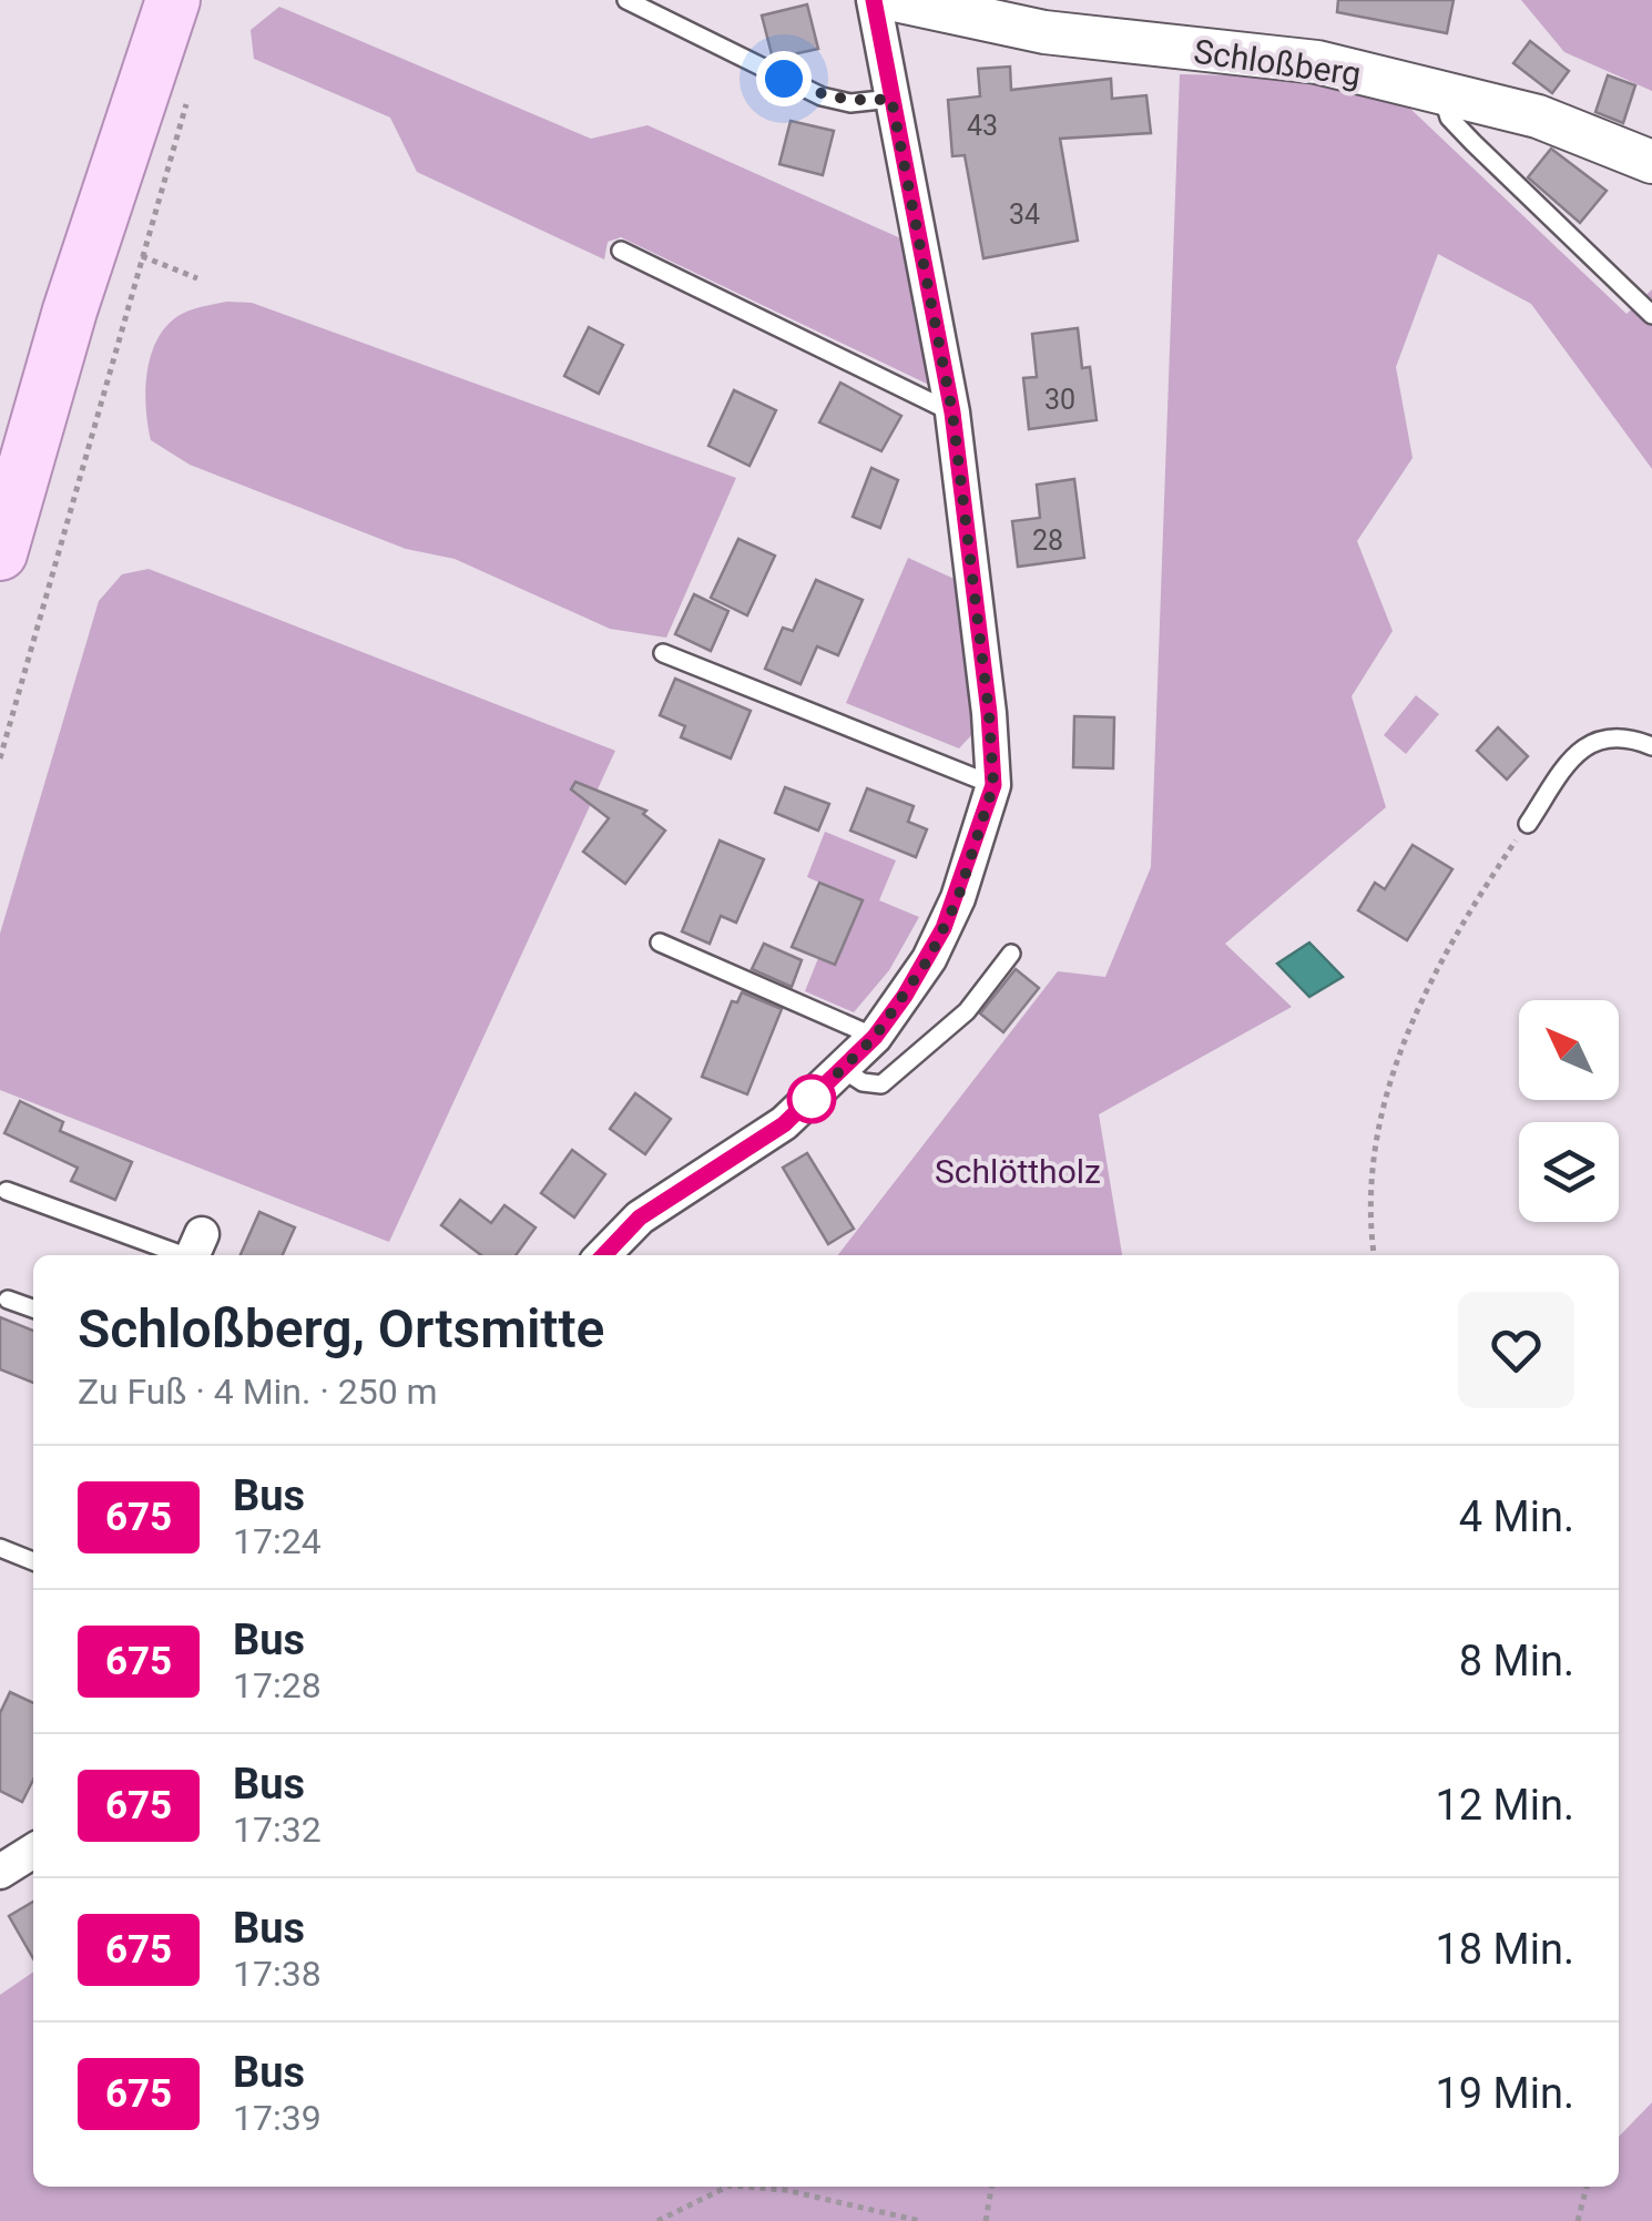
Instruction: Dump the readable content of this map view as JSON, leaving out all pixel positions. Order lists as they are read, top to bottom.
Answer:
{
  "streets": {
    "street": ["Schloßberg"]
  },
  "parks": ["Schlöttholz"],
  "lines": ["bus line 675"],
  "house_numbers": [
    "43",
    "34",
    "30",
    "28"
  ],
  "north": "top left",
  "page": {
    "heading": ["Schloßberg, Ortsmitte", "Zu Fuß · 4 Min. · 250 m"],
    "list": [
      {
        "mark": "675",
        "name": "Bus",
        "note": "17:24",
        "value": "4 Min."
      },
      {
        "mark": "675",
        "name": "Bus",
        "note": "17:28",
        "value": "8 Min."
      },
      {
        "mark": "675",
        "name": "Bus",
        "note": "17:32",
        "value": "12 Min."
      },
      {
        "mark": "675",
        "name": "Bus",
        "note": "17:38",
        "value": "18 Min."
      },
      {
        "mark": "675",
        "name": "Bus",
        "note": "17:39",
        "value": "19 Min."
      }
    ]
  }
}
